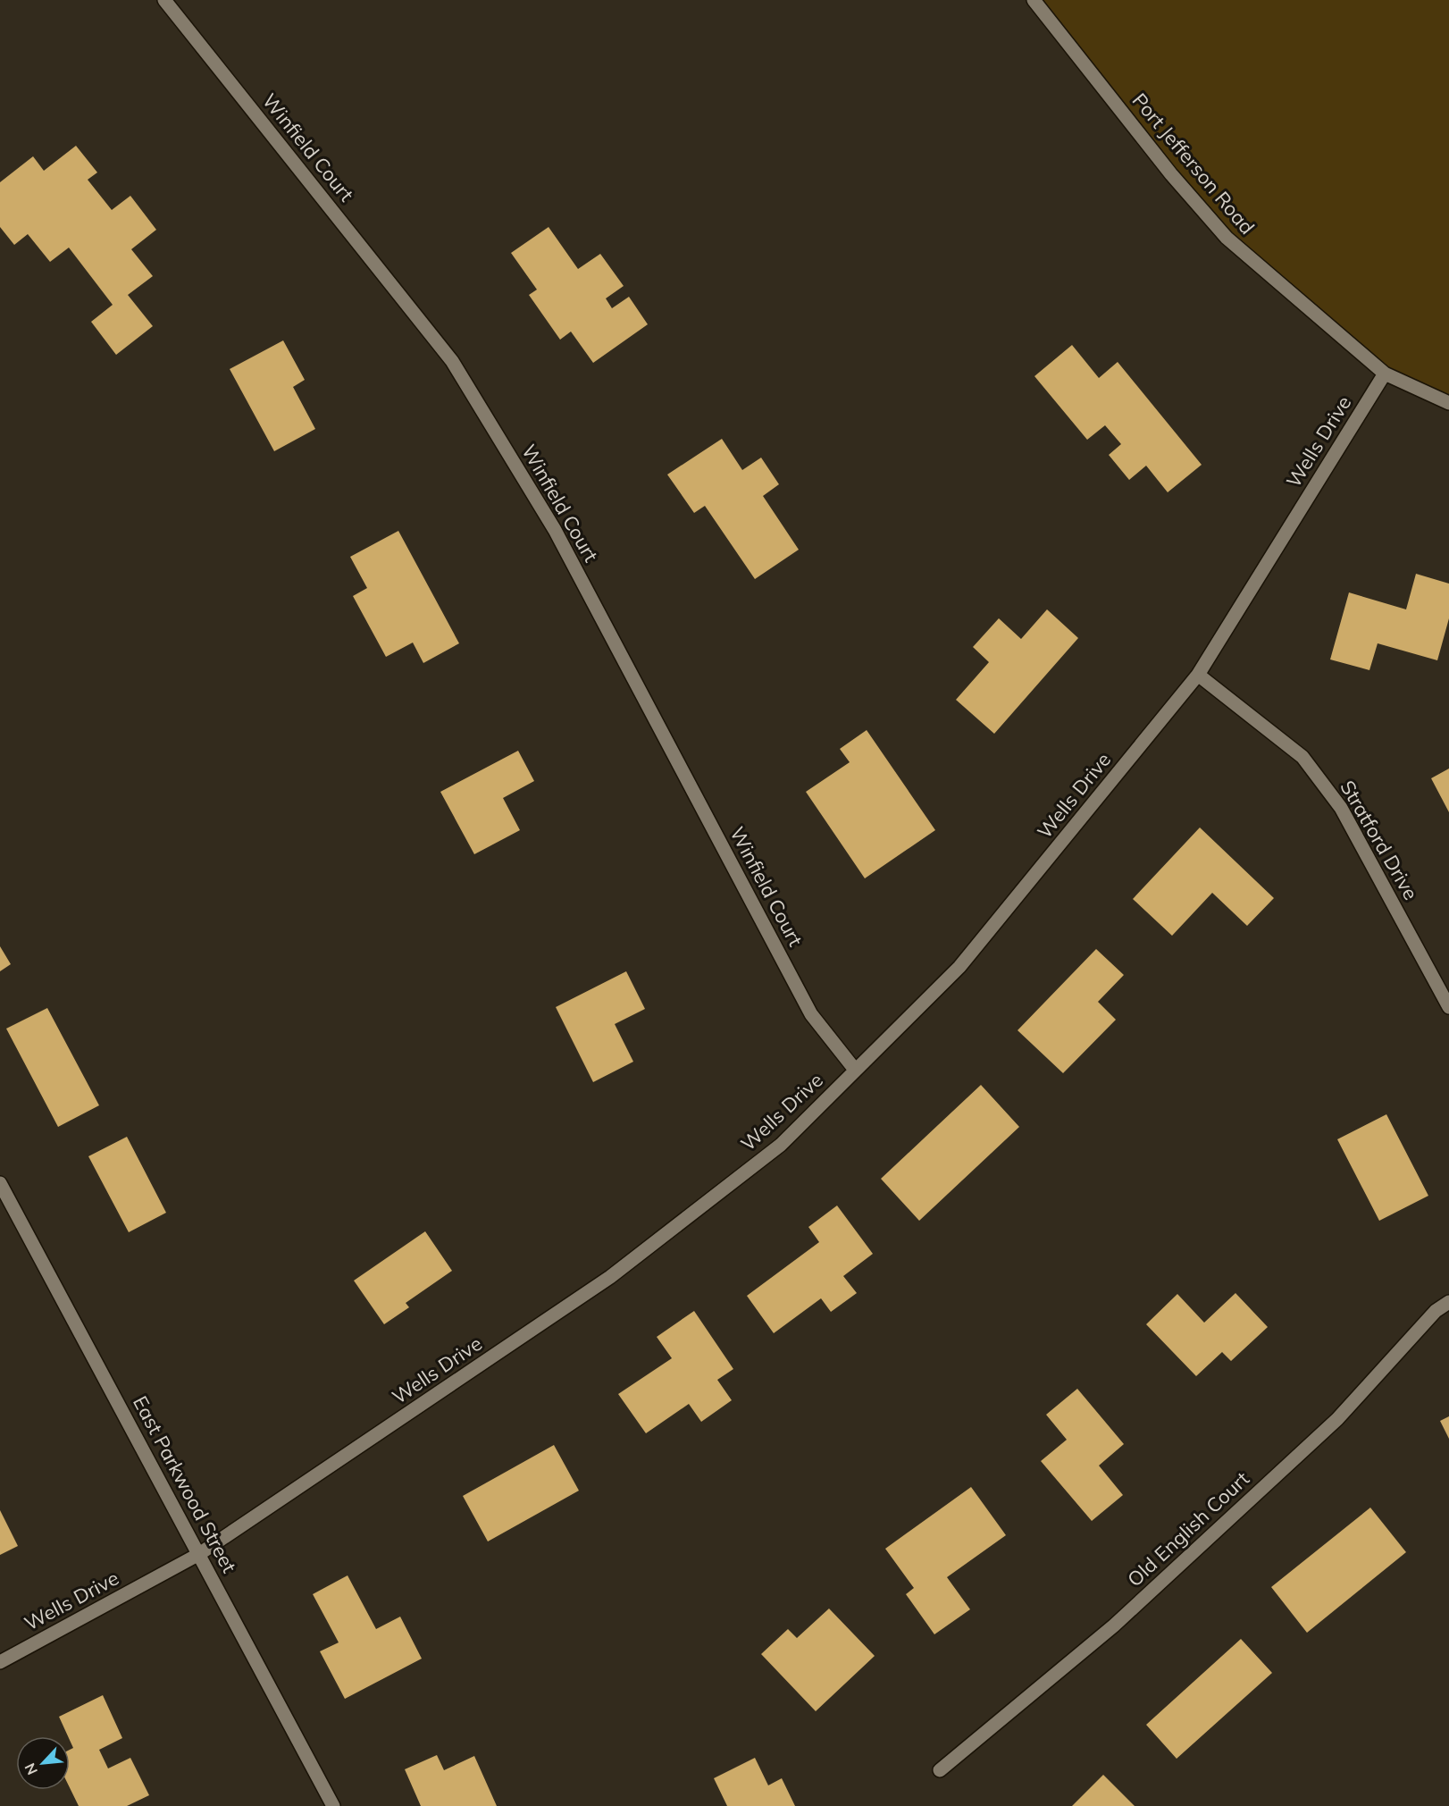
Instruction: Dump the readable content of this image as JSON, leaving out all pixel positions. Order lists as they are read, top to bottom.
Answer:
{
  "streets": {
    "street": [
      "Winfield Court",
      "Port Jefferson Road",
      "Wells Drive",
      "Stratford Drive",
      "East Parkwood Street",
      "Old English Court"
    ]
  },
  "crossings": [
    ["Winfield Court", "Wells Drive"],
    ["Port Jefferson Road", "Wells Drive"],
    ["Wells Drive", "Stratford Drive"],
    ["Wells Drive", "East Parkwood Street"]
  ],
  "north": "bottom left"
}
